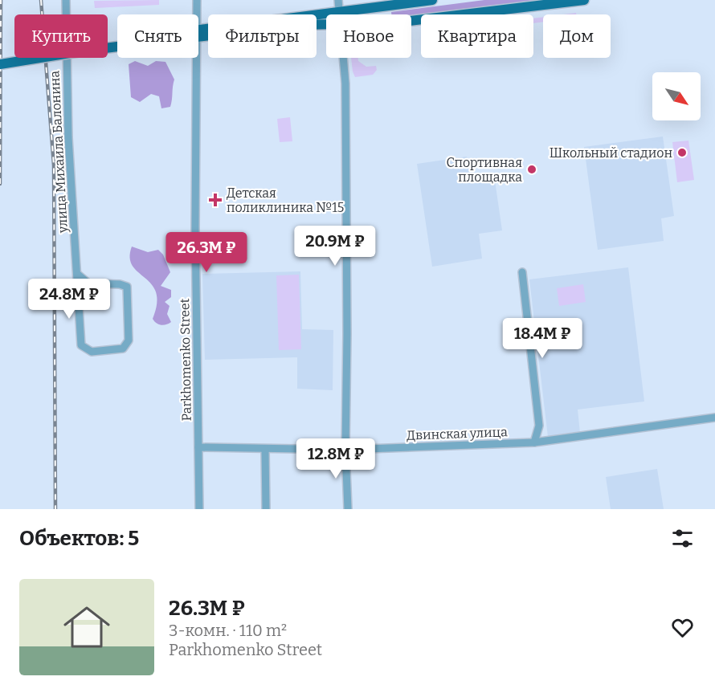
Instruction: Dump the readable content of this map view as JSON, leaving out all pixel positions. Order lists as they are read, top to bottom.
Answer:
{
  "streets": {
    "street": ["улица Михаила Балонина", "Parkhomenko Street", "Двинская улица"]
  },
  "crossings": [
    ["Parkhomenko Street", "Двинская улица"]
  ],
  "places": {
    "other": ["Школьный стадион", "Спортивная площадка"],
    "health": ["Детская поликлиника №15"]
  },
  "north": "bottom right",
  "page": {
    "chip": [
      "Купить",
      "Снять",
      "Фильтры",
      "Новое",
      "Квартира",
      "Дом"
    ],
    "price": [
      "20.9M ₽",
      "26.3M ₽",
      "24.8M ₽",
      "18.4M ₽",
      "12.8M ₽"
    ],
    "heading": "Объектов: 5",
    "list": [
      {
        "name": "26.3M ₽",
        "note": "3-комн. · 110 m² · Parkhomenko Street"
      }
    ]
  }
}
